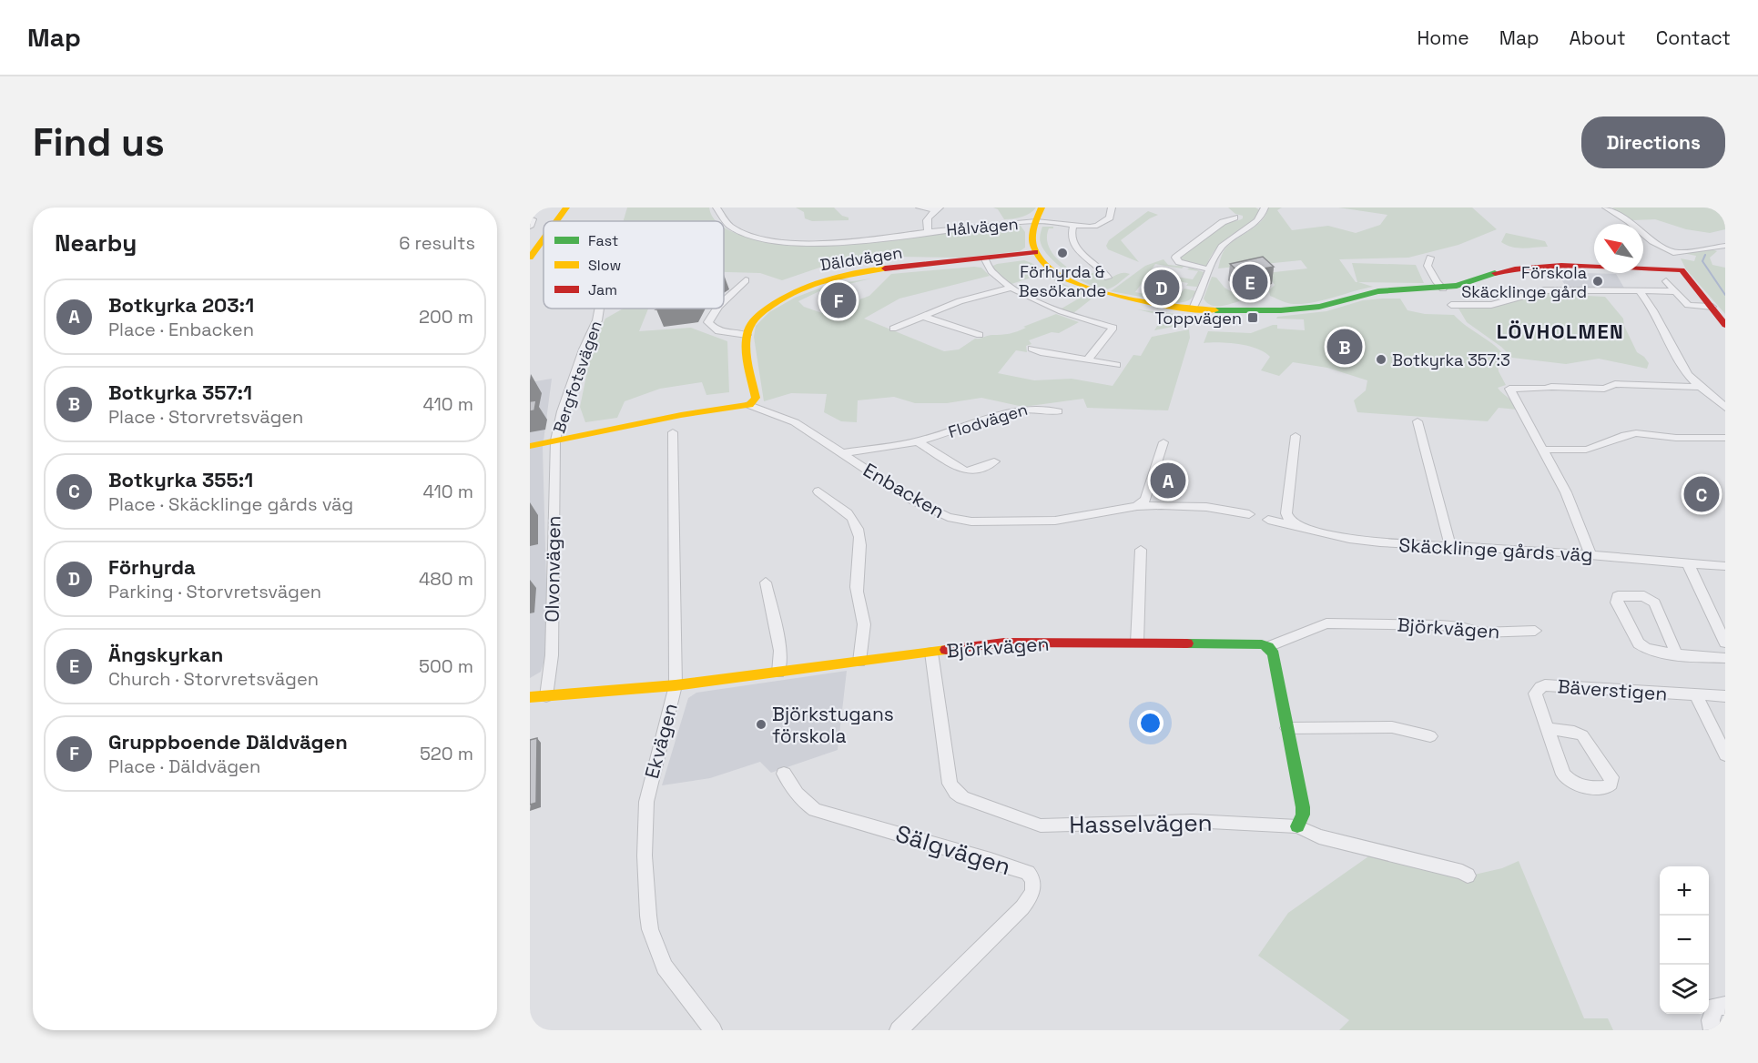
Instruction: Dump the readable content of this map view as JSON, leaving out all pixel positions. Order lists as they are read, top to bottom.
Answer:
{
  "streets": {
    "street": [
      "Hålvägen",
      "Däldvägen",
      "Bergfotsvägen",
      "Flodvägen",
      "Enbacken",
      "Skäcklinge gårds väg",
      "Olvonvägen",
      "Björkvägen",
      "Bäverstigen",
      "Ekvägen",
      "Hasselvägen",
      "Sälgvägen"
    ]
  },
  "crossings": [
    ["Bergfotsvägen", "Olvonvägen"],
    ["Flodvägen", "Enbacken"],
    ["Olvonvägen", "Björkvägen"],
    ["Björkvägen", "Ekvägen"],
    ["Björkvägen", "Hasselvägen"]
  ],
  "districts": ["LÖVHOLMEN"],
  "places": {
    "other": [
      "Förhyrda & Besökande",
      "Förskola Skäcklinge gård",
      "Botkyrka 357:3",
      "Björkstugans förskola"
    ],
    "transit": ["Toppvägen"]
  },
  "legend": ["Fast", "Slow", "Jam"],
  "north": "top left",
  "page": {
    "header": "Map",
    "nav": [
      "Home",
      "Map",
      "About",
      "Contact"
    ],
    "buttons": "Directions",
    "title": "Find us",
    "heading": ["Nearby", "6 results"],
    "pins": [
      "E",
      "D",
      "F",
      "B",
      "A",
      "C"
    ],
    "list": [
      {
        "mark": "A",
        "name": "Botkyrka 203:1",
        "note": "Place · Enbacken",
        "value": "200 m"
      },
      {
        "mark": "B",
        "name": "Botkyrka 357:1",
        "note": "Place · Storvretsvägen",
        "value": "410 m"
      },
      {
        "mark": "C",
        "name": "Botkyrka 355:1",
        "note": "Place · Skäcklinge gårds väg",
        "value": "410 m"
      },
      {
        "mark": "D",
        "name": "Förhyrda",
        "note": "Parking · Storvretsvägen",
        "value": "480 m"
      },
      {
        "mark": "E",
        "name": "Ängskyrkan",
        "note": "Church · Storvretsvägen",
        "value": "500 m"
      },
      {
        "mark": "F",
        "name": "Gruppboende Däldvägen",
        "note": "Place · Däldvägen",
        "value": "520 m"
      }
    ],
    "map_buttons": ["+", "−"]
  }
}
